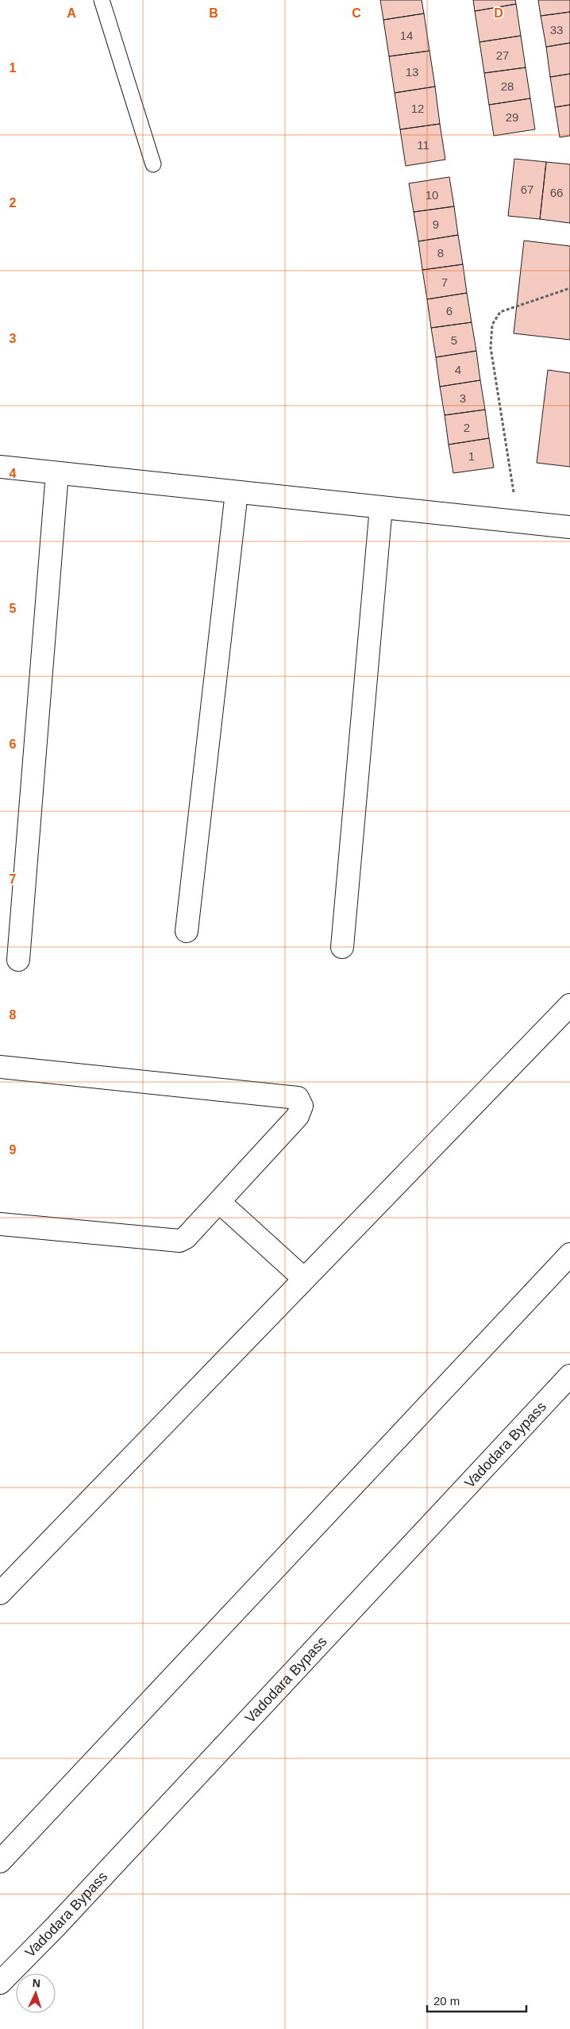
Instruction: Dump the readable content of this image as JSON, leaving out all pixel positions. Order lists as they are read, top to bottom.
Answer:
{
  "streets": {
    "main road": ["Vadodara Bypass"]
  },
  "house_numbers": [
    "33",
    "14",
    "27",
    "13",
    "28",
    "12",
    "29",
    "11",
    "67",
    "66",
    "10",
    "9",
    "8",
    "7",
    "6",
    "5",
    "4",
    "3",
    "2",
    "1"
  ],
  "scale_bar": "20 m",
  "north": "top",
  "grid": {
    "columns": [
      "A",
      "B",
      "C",
      "D"
    ],
    "rows": [
      "1",
      "2",
      "3",
      "4",
      "5",
      "6",
      "7",
      "8",
      "9"
    ]
  }
}
